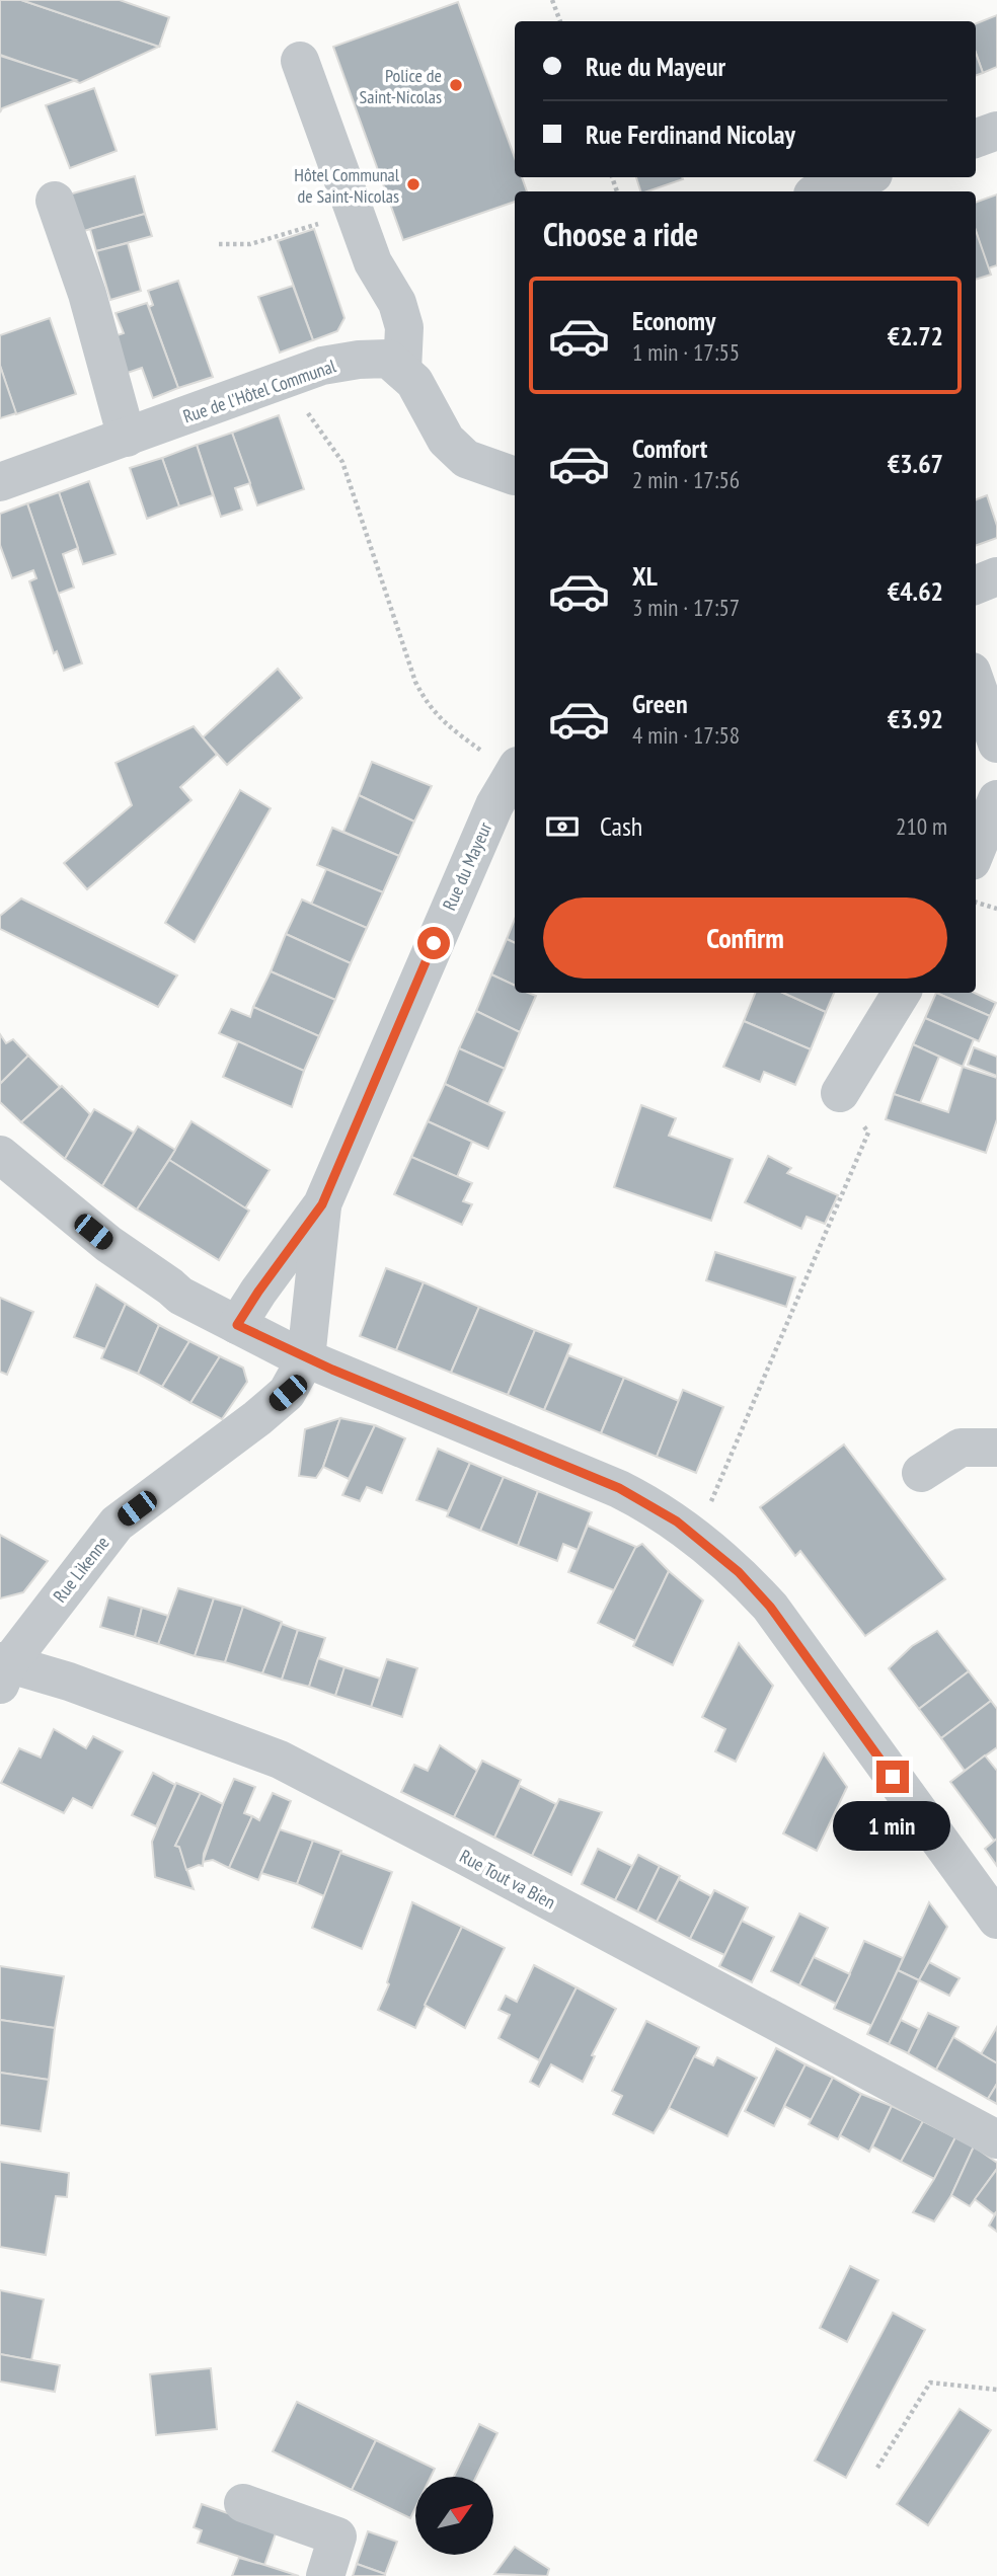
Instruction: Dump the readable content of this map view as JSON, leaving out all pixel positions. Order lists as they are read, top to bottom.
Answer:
{
  "streets": {
    "street": [
      "Rue de l'Hôtel Communal",
      "Rue du Mayeur",
      "Rue Likenne",
      "Rue Tout va Bien"
    ]
  },
  "crossings": [
    ["Rue du Mayeur", "Rue Likenne"],
    ["Rue Likenne", "Rue Tout va Bien"]
  ],
  "places": ["Police de Saint-Nicolas", "Hôtel Communal de Saint-Nicolas"],
  "north": "top right",
  "page": {
    "banner": ["Rue du Mayeur", "Rue Ferdinand Nicolay"],
    "heading": "Choose a ride",
    "list": [
      {
        "name": "Economy",
        "note": "1 min · 17:55",
        "value": "€2.72"
      },
      {
        "name": "Comfort",
        "note": "2 min · 17:56",
        "value": "€3.67"
      },
      {
        "name": "XL",
        "note": "3 min · 17:57",
        "value": "€4.62"
      },
      {
        "name": "Green",
        "note": "4 min · 17:58",
        "value": "€3.92"
      }
    ],
    "pay": ["Cash", "210 m"],
    "buttons": "Confirm",
    "bubble": "1 min"
  }
}
